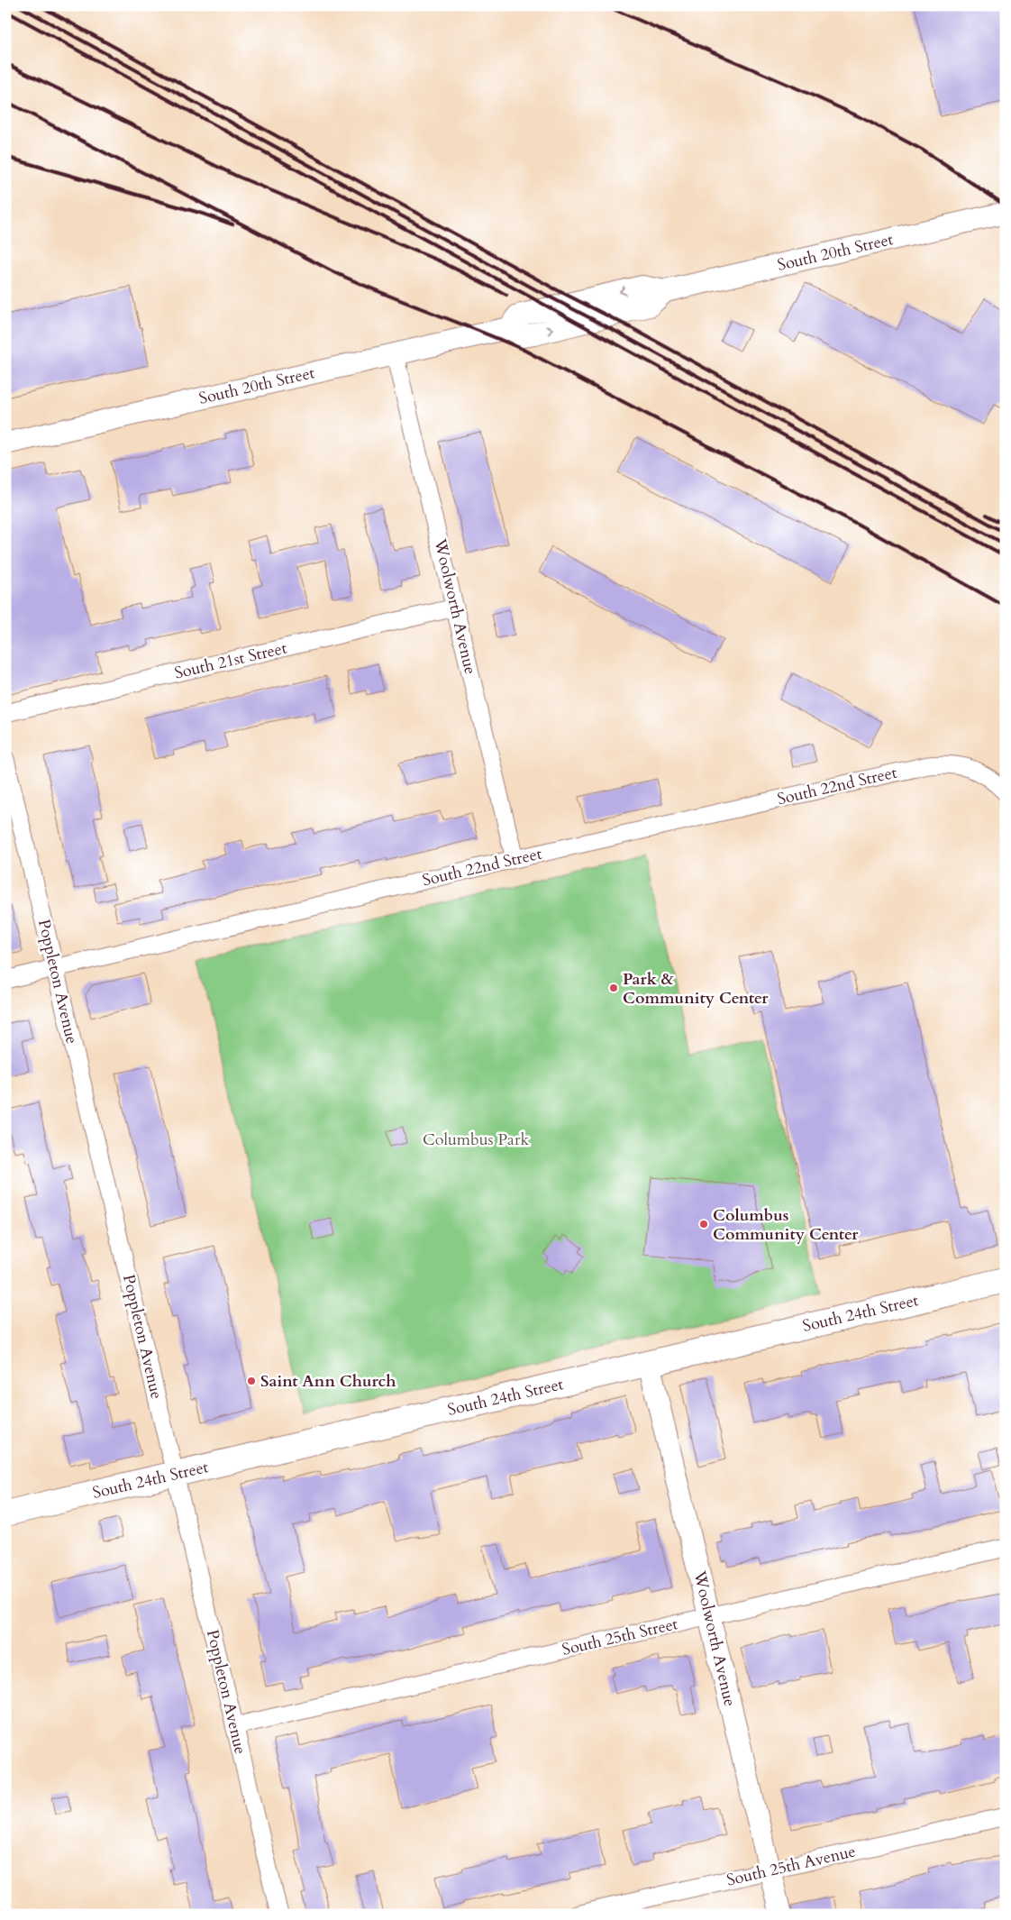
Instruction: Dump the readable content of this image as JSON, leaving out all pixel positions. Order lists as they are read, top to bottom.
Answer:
{
  "streets": {
    "main road": ["South 24th Street"],
    "street": [
      "South 20th Street",
      "Woolworth Avenue",
      "South 21st Street",
      "South 22nd Street",
      "Poppleton Avenue",
      "South 25th Street",
      "South 25th Avenue"
    ]
  },
  "crossings": [
    ["South 20th Street", "Woolworth Avenue"],
    ["Woolworth Avenue", "South 21st Street"],
    ["Woolworth Avenue", "South 22nd Street"],
    ["Woolworth Avenue", "South 24th Street"],
    ["Woolworth Avenue", "South 25th Street"],
    ["Woolworth Avenue", "South 25th Avenue"],
    ["South 22nd Street", "Poppleton Avenue"],
    ["Poppleton Avenue", "South 24th Street"],
    ["Poppleton Avenue", "South 25th Street"]
  ],
  "parks": ["Columbus Park"],
  "places": ["Park & Community Center", "Columbus Community Center", "Saint Ann Church"]
}
